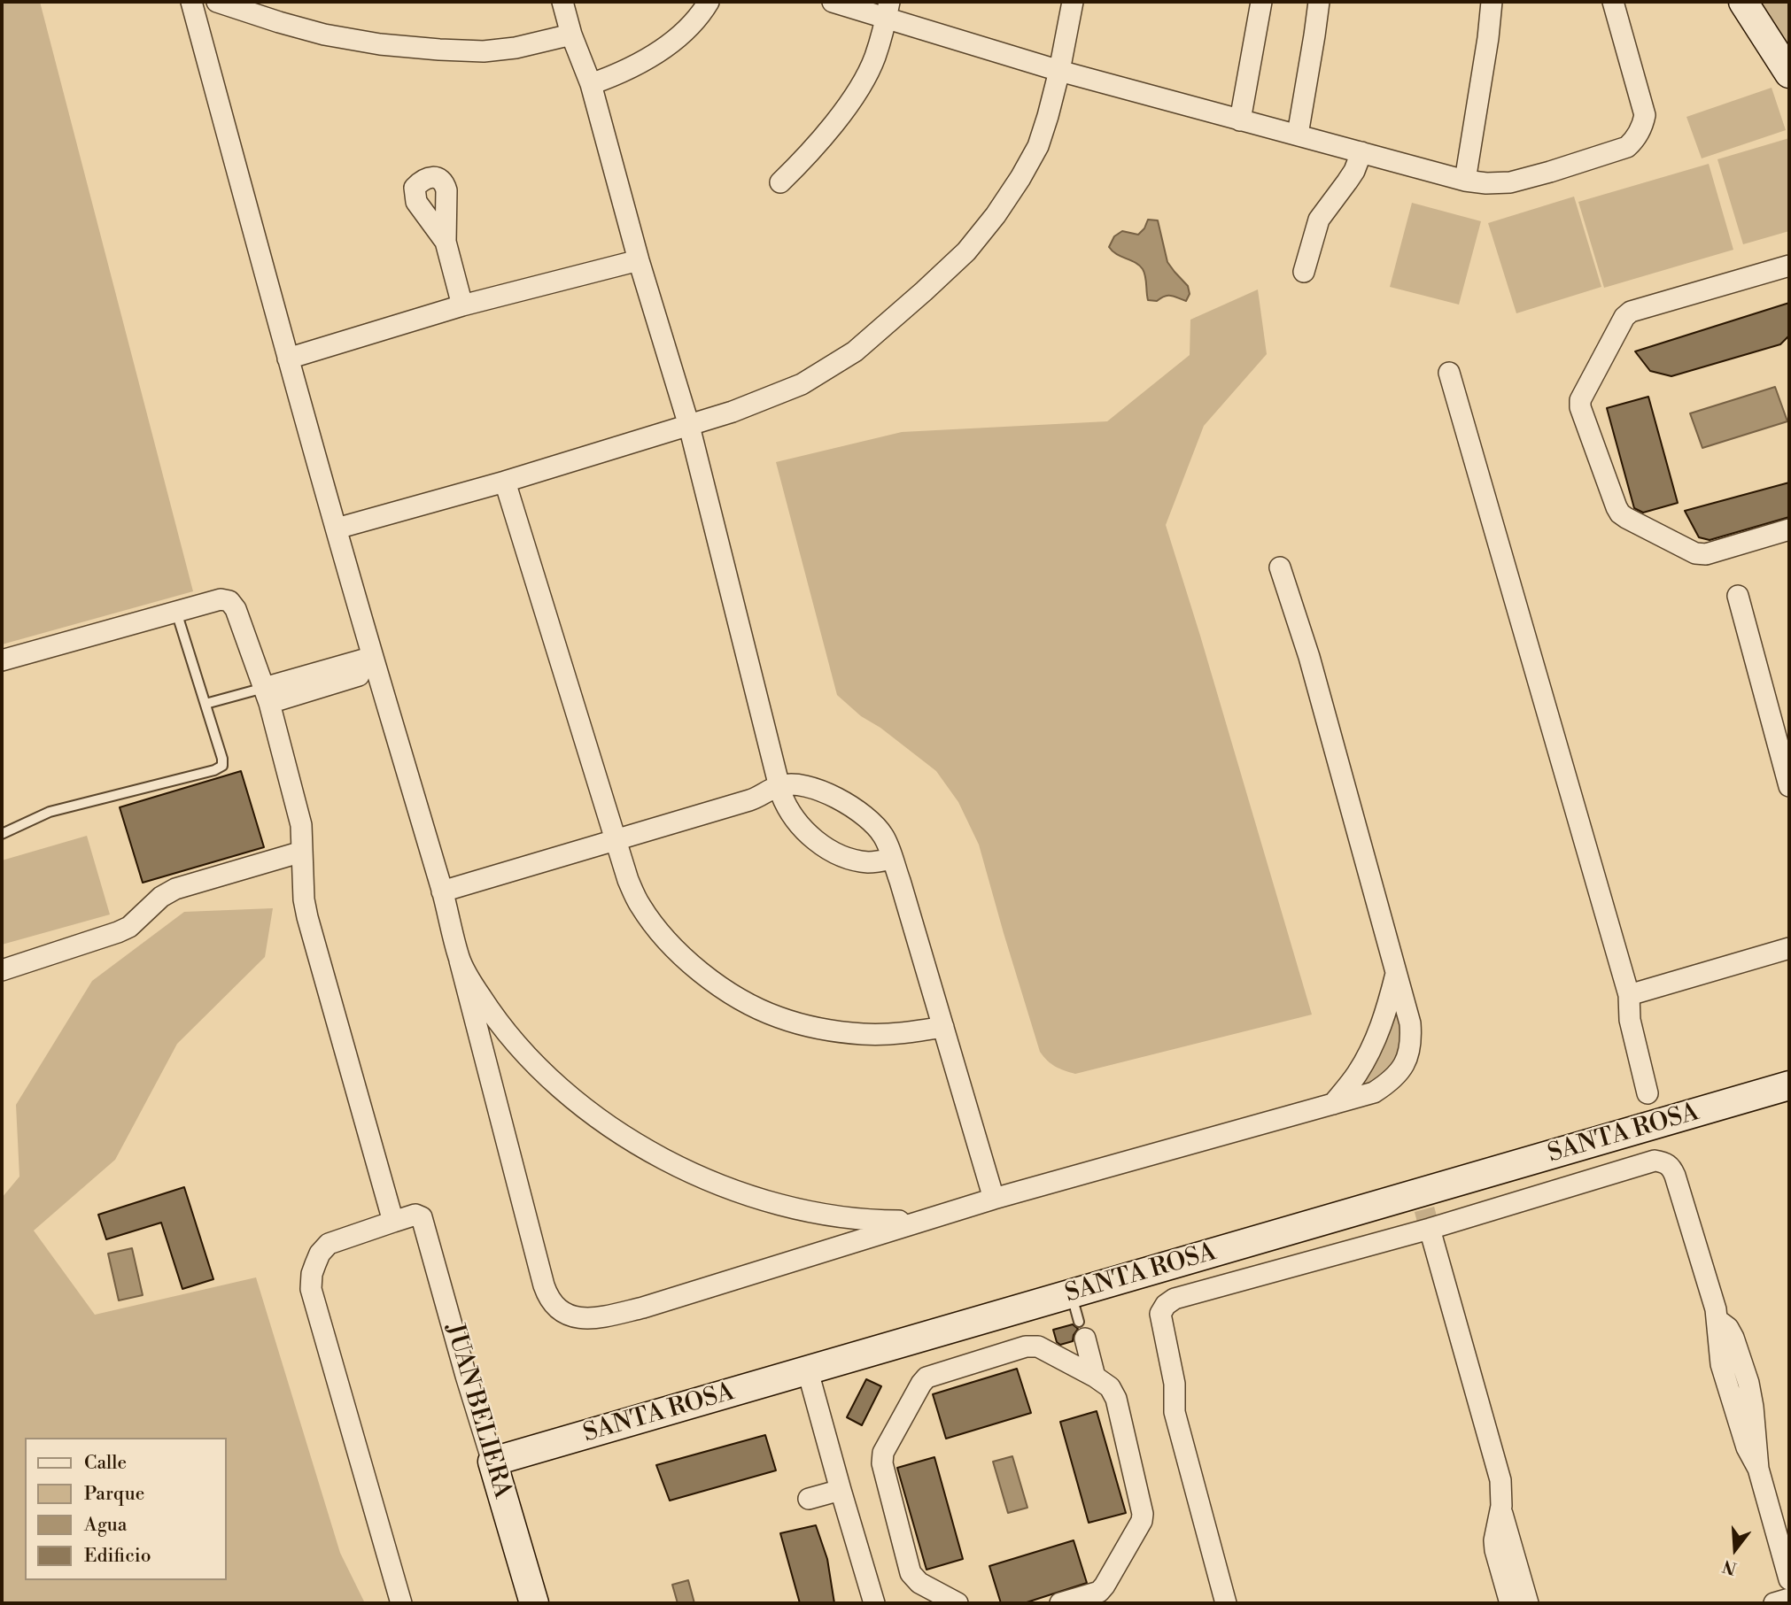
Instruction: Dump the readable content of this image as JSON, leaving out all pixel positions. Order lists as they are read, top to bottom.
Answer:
{
  "streets": {
    "street": ["SANTA ROSA", "JUAN BELIERA"]
  },
  "crossings": [
    ["SANTA ROSA", "JUAN BELIERA"]
  ],
  "legend": [
    "Calle",
    "Parque",
    "Agua",
    "Edificio"
  ],
  "north": "bottom"
}
